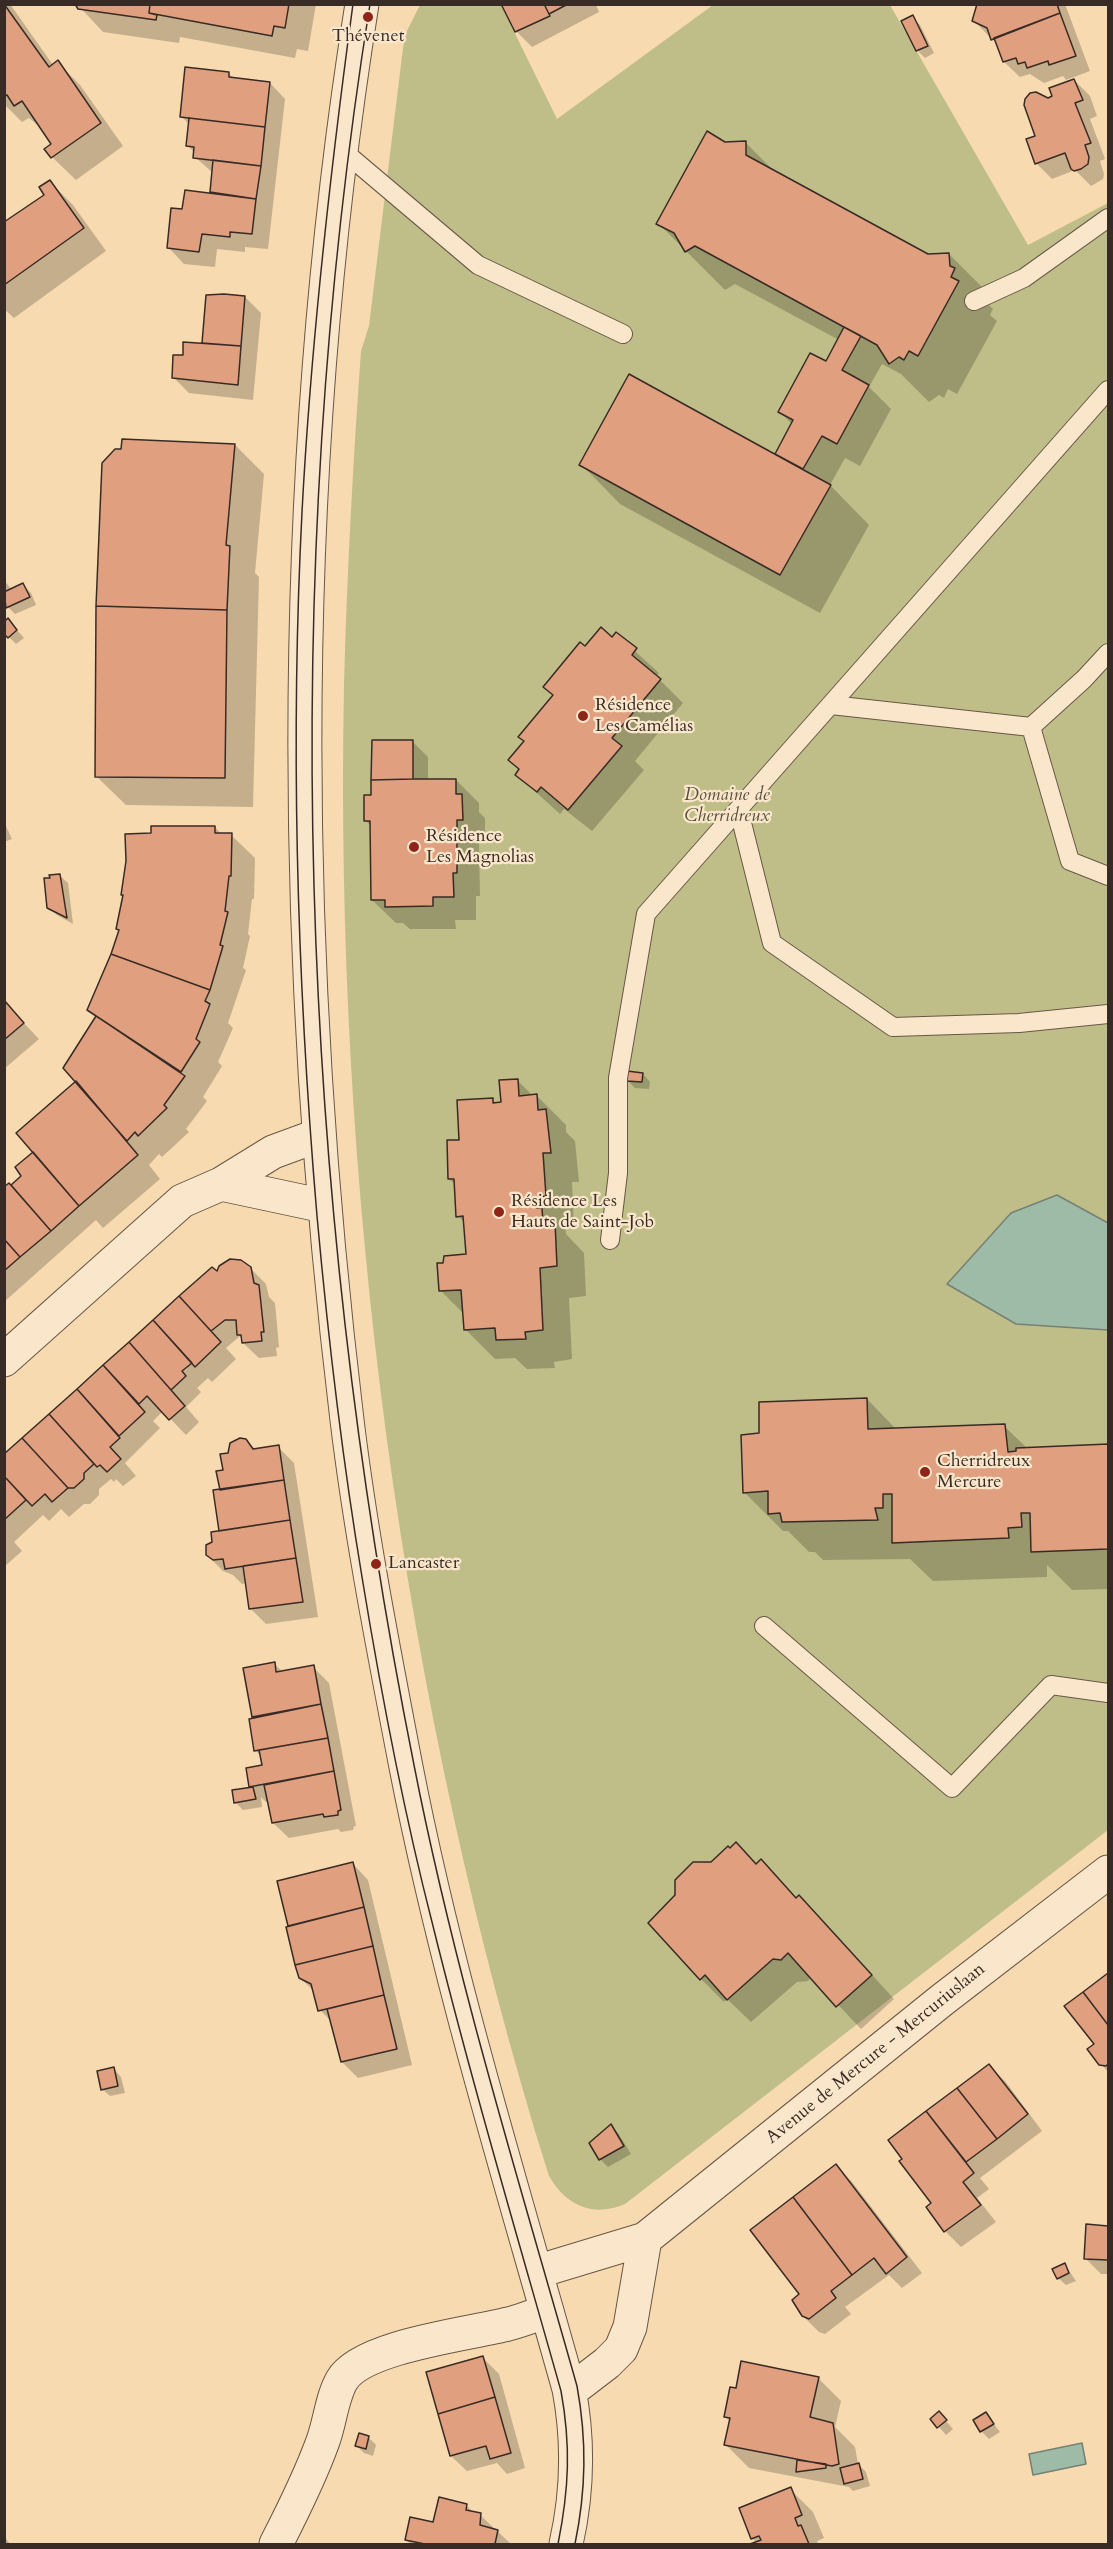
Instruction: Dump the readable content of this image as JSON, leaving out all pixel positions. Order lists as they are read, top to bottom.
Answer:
{
  "streets": {
    "street": ["Avenue de Mercure - Mercuriuslaan"]
  },
  "parks": ["Domaine de Cherridreux"],
  "places": [
    "Thévenet",
    "Résidence Les Camélias",
    "Résidence Les Magnolias",
    "Résidence Les Hauts de Saint-Job",
    "Cherridreux Mercure",
    "Lancaster"
  ]
}
